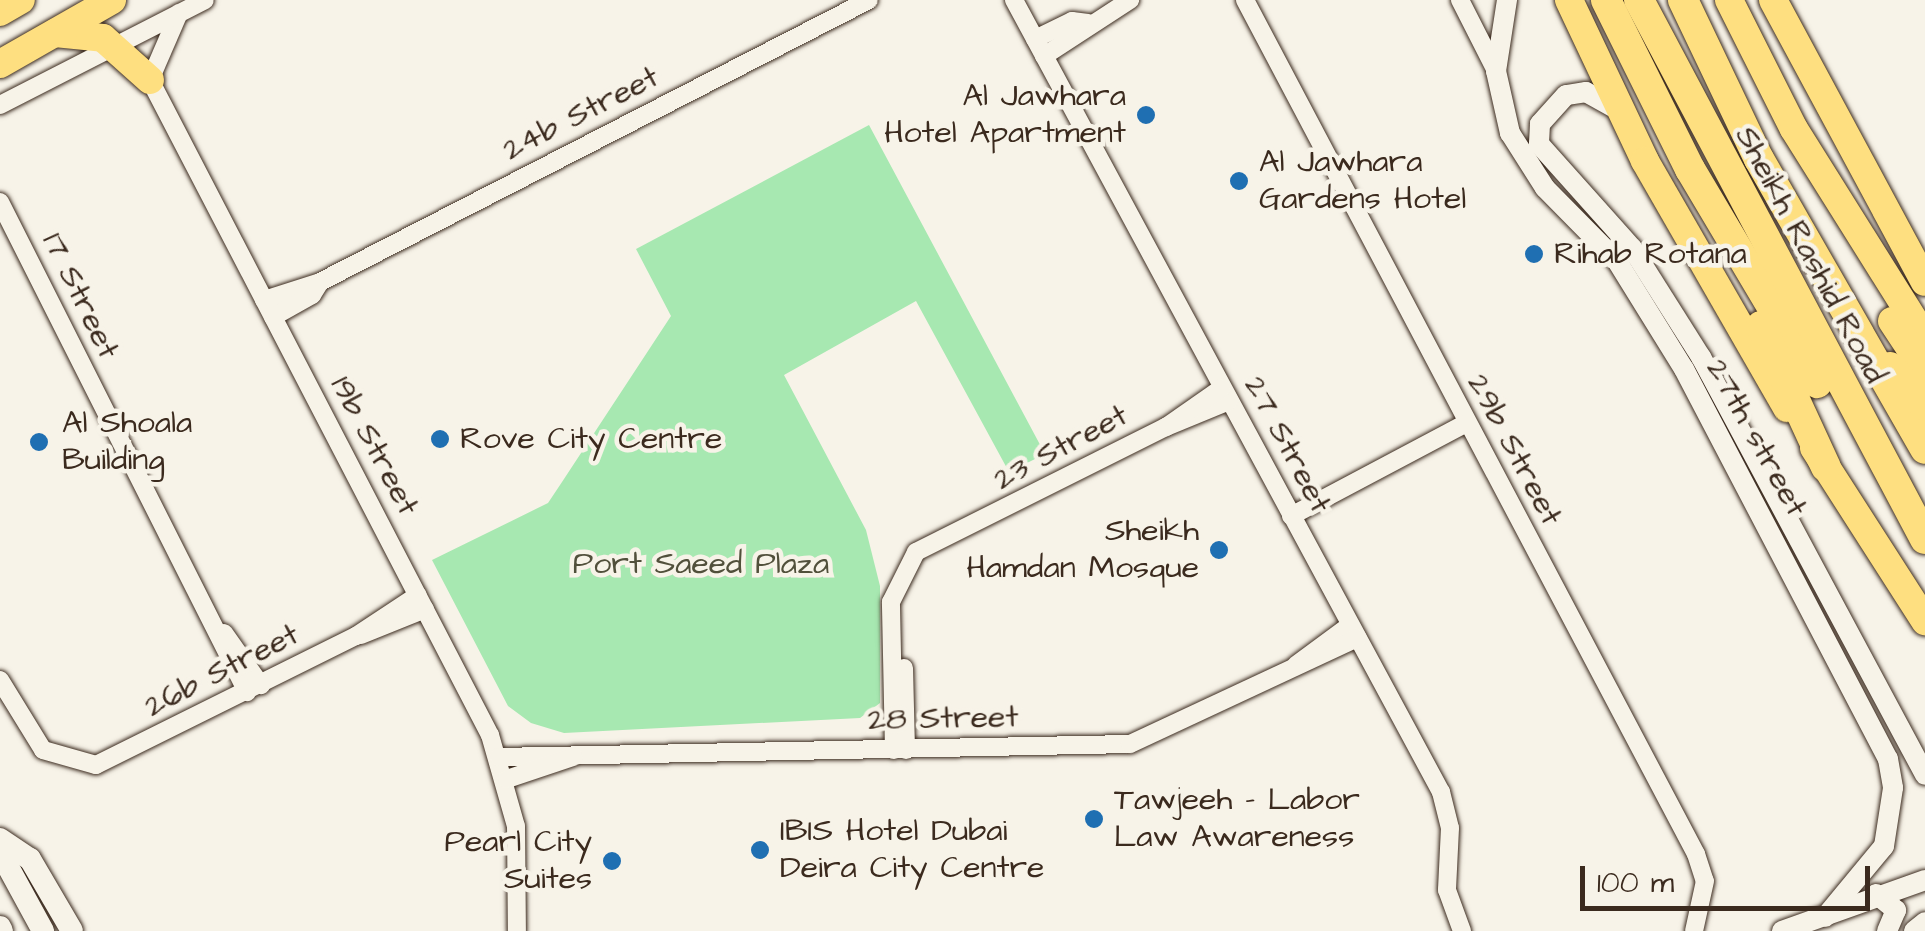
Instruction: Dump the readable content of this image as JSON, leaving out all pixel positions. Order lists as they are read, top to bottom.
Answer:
{
  "streets": {
    "highway": ["Sheikh Rashid Road"],
    "street": [
      "24b Street",
      "17 Street",
      "27th street",
      "27 Street",
      "19b Street",
      "23 Street",
      "29b Street",
      "26b Street",
      "28 Street"
    ]
  },
  "crossings": [
    ["24b Street", "19b Street"],
    ["17 Street", "26b Street"],
    ["27 Street", "23 Street"],
    ["27 Street", "28 Street"],
    ["19b Street", "26b Street"],
    ["19b Street", "28 Street"],
    ["23 Street", "28 Street"]
  ],
  "parks": ["Port Saeed Plaza"],
  "places": [
    "Al Jawhara Hotel Apartment",
    "Al Jawhara Gardens Hotel",
    "Rihab Rotana",
    "Rove City Centre",
    "Al Shoala Building",
    "Sheikh Hamdan Mosque",
    "Tawjeeh - Labor Law Awareness",
    "IBIS Hotel Dubai Deira City Centre",
    "Pearl City Suites"
  ],
  "scale_bar": "100 m"
}
